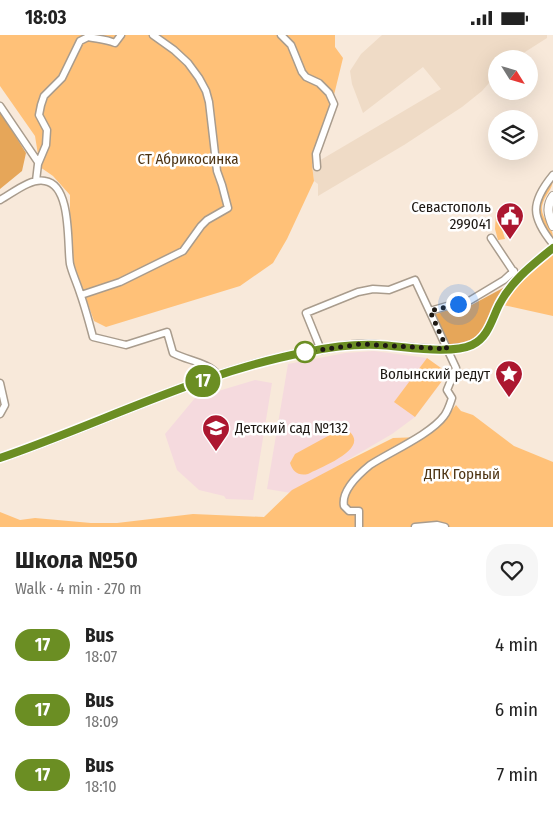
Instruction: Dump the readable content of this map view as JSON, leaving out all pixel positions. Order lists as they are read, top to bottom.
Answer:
{
  "parks": ["СТ Абрикосинка", "ДПК Горный"],
  "places": {
    "public building": ["Севастополь 299041"],
    "place": ["Волынский редут"],
    "school or university": ["Детский сад №132"]
  },
  "lines": ["bus line 17"],
  "north": "bottom right",
  "page": {
    "status": "18:03",
    "on_map": "17",
    "heading": ["Школа №50", "Walk · 4 min · 270 m"],
    "list": [
      {
        "mark": "17",
        "name": "Bus",
        "note": "18:07",
        "value": "4 min"
      },
      {
        "mark": "17",
        "name": "Bus",
        "note": "18:09",
        "value": "6 min"
      },
      {
        "mark": "17",
        "name": "Bus",
        "note": "18:10",
        "value": "7 min"
      }
    ]
  }
}
